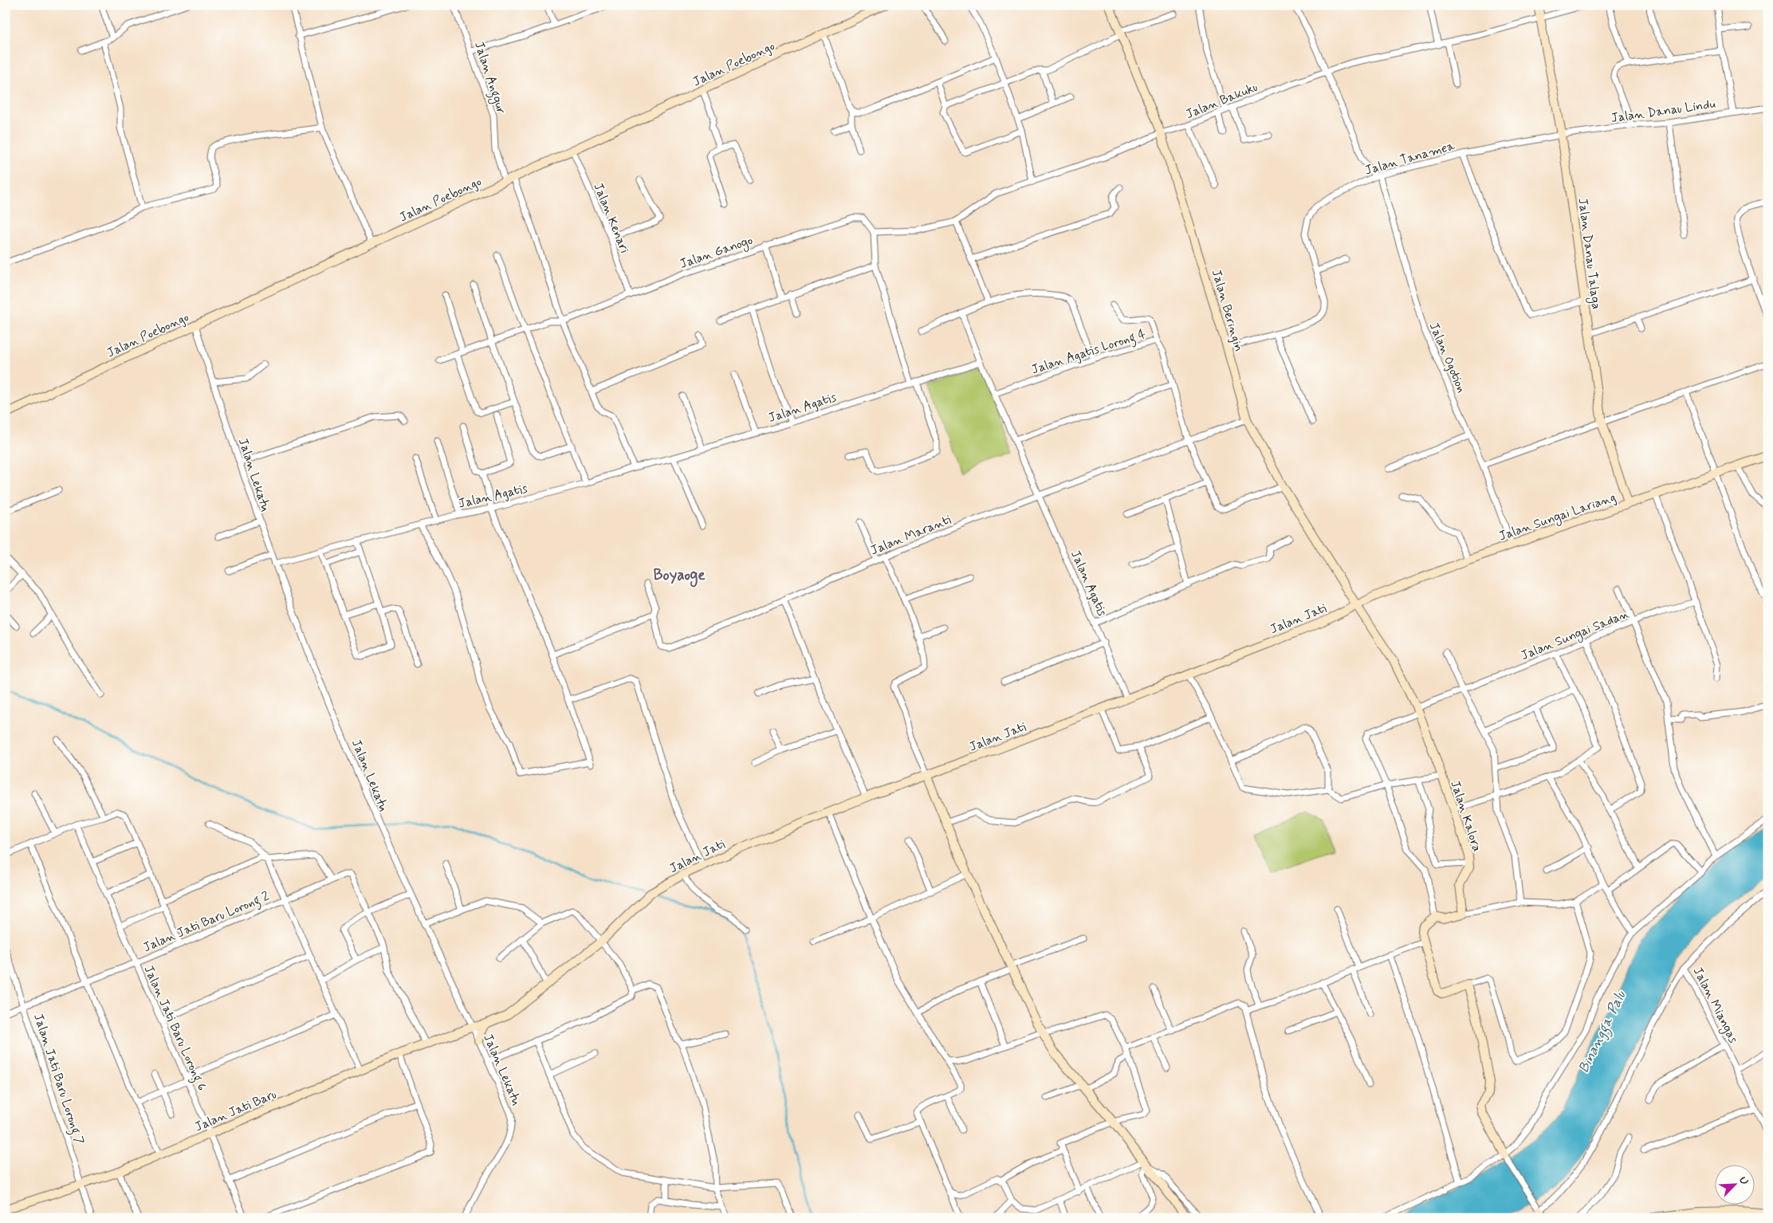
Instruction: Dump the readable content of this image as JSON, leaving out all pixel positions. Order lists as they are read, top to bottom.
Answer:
{
  "streets": {
    "street": [
      "Jalan Poebongo",
      "Jalan Anggur",
      "Jalan Bakuku",
      "Jalan Danau Lindu",
      "Jalan Tanamea",
      "Jalan Kenari",
      "Jalan Ganogo",
      "Jalan Danau Talaga",
      "Jalan Beringin",
      "Jalan Agatis Lorong 4",
      "Jalan Ogotion",
      "Jalan Agatis",
      "Jalan Lekatu",
      "Jalan Sungai Lariang",
      "Jalan Maranti",
      "Jalan Jati",
      "Jalan Sungai Sadan",
      "Jalan Kalora",
      "Jalan Jati Baru Lorong 2",
      "Jalan Miangas",
      "Jalan Jati Baru Lorong 6",
      "Jalan Jati Baru Lorong 7",
      "Jalan Jati Baru"
    ]
  },
  "crossings": [
    ["Jalan Poebongo", "Jalan Anggur"],
    ["Jalan Poebongo", "Jalan Kenari"],
    ["Jalan Poebongo", "Jalan Lekatu"],
    ["Jalan Bakuku", "Jalan Ganogo"],
    ["Jalan Bakuku", "Jalan Danau Talaga"],
    ["Jalan Bakuku", "Jalan Beringin"],
    ["Jalan Danau Lindu", "Jalan Tanamea"],
    ["Jalan Danau Lindu", "Jalan Danau Talaga"],
    ["Jalan Tanamea", "Jalan Danau Talaga"],
    ["Jalan Tanamea", "Jalan Beringin"],
    ["Jalan Tanamea", "Jalan Ogotion"],
    ["Jalan Kenari", "Jalan Ganogo"],
    ["Jalan Danau Talaga", "Jalan Sungai Lariang"],
    ["Jalan Beringin", "Jalan Agatis Lorong 4"],
    ["Jalan Beringin", "Jalan Sungai Lariang"],
    ["Jalan Beringin", "Jalan Maranti"],
    ["Jalan Beringin", "Jalan Jati"],
    ["Jalan Beringin", "Jalan Kalora"],
    ["Jalan Agatis Lorong 4", "Jalan Agatis"],
    ["Jalan Agatis Lorong 4", "Jalan Maranti"],
    ["Jalan Ogotion", "Jalan Sungai Lariang"],
    ["Jalan Agatis", "Jalan Lekatu"],
    ["Jalan Agatis", "Jalan Maranti"],
    ["Jalan Agatis", "Jalan Jati"],
    ["Jalan Lekatu", "Jalan Jati Baru"],
    ["Jalan Sungai Lariang", "Jalan Jati"],
    ["Jalan Sungai Lariang", "Jalan Kalora"],
    ["Jalan Jati", "Jalan Kalora"],
    ["Jalan Sungai Sadan", "Jalan Kalora"],
    ["Jalan Jati Baru Lorong 2", "Jalan Jati Baru Lorong 6"],
    ["Jalan Jati Baru Lorong 2", "Jalan Jati Baru Lorong 7"],
    ["Jalan Jati Baru Lorong 2", "Jalan Jati Baru"],
    ["Jalan Jati Baru Lorong 6", "Jalan Jati Baru"],
    ["Jalan Jati Baru Lorong 7", "Jalan Jati Baru"]
  ],
  "districts": ["Boyaoge"],
  "water": ["Binangga Palu"],
  "north": "top right"
}
